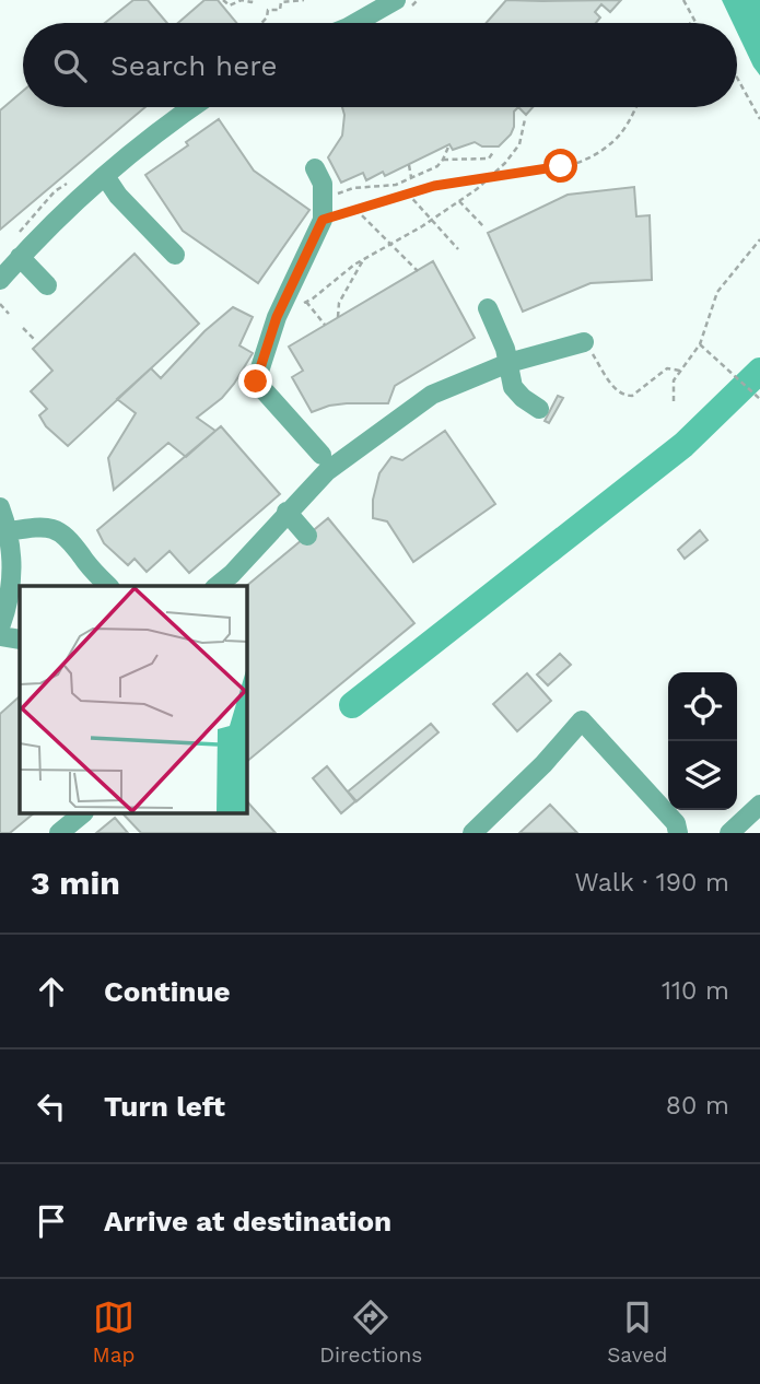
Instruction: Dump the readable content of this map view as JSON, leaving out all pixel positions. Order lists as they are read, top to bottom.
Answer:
{
  "page": {
    "search": "Search here",
    "heading": ["3 min", "Walk · 190 m"],
    "list": [
      ["Continue", "110 m"],
      ["Turn left", "80 m"],
      "Arrive at destination"
    ],
    "nav": ["Map", "Directions", "Saved"]
  }
}
